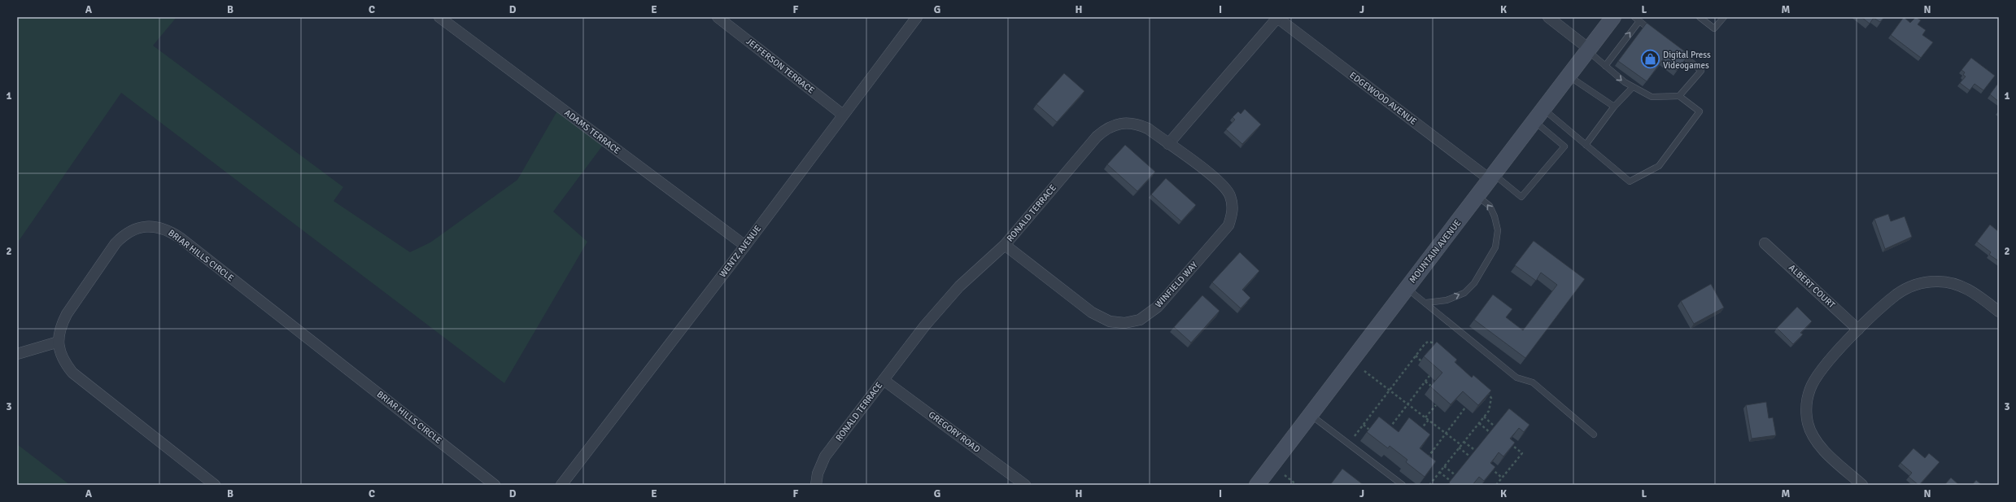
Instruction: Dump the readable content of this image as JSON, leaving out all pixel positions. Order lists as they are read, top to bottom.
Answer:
{
  "streets": {
    "street": [
      "JEFFERSON TERRACE",
      "EDGEWOOD AVENUE",
      "ADAMS TERRACE",
      "RONALD TERRACE",
      "WENTZ AVENUE",
      "MOUNTAIN AVENUE",
      "BRIAR HILLS CIRCLE",
      "WINFIELD WAY",
      "ALBERT COURT",
      "GREGORY ROAD"
    ]
  },
  "crossings": [
    ["JEFFERSON TERRACE", "WENTZ AVENUE"],
    ["EDGEWOOD AVENUE", "MOUNTAIN AVENUE"],
    ["ADAMS TERRACE", "WENTZ AVENUE"],
    ["RONALD TERRACE", "WINFIELD WAY"],
    ["RONALD TERRACE", "GREGORY ROAD"]
  ],
  "places": {
    "shop": ["Digital Press Videogames"]
  },
  "grid": {
    "columns": [
      "A",
      "B",
      "C",
      "D",
      "E",
      "F",
      "G",
      "H",
      "I",
      "J",
      "K",
      "L",
      "M",
      "N"
    ],
    "rows": ["1", "2", "3"]
  }
}
